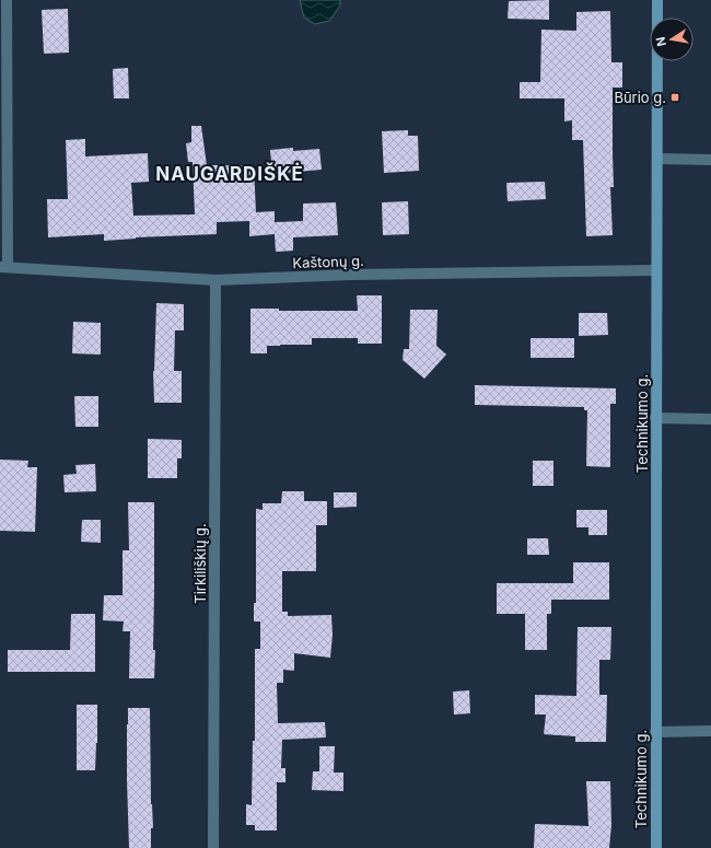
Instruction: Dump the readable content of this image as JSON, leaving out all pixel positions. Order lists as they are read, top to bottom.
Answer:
{
  "streets": {
    "street": ["Kaštonų g.", "Technikumo g.", "Tirkiliškių g."]
  },
  "crossings": [
    ["Kaštonų g.", "Technikumo g."],
    ["Kaštonų g.", "Tirkiliškių g."]
  ],
  "districts": ["NAUGARDIŠKĖ"],
  "places": {
    "transit": ["Būrio g."]
  },
  "north": "left"
}
